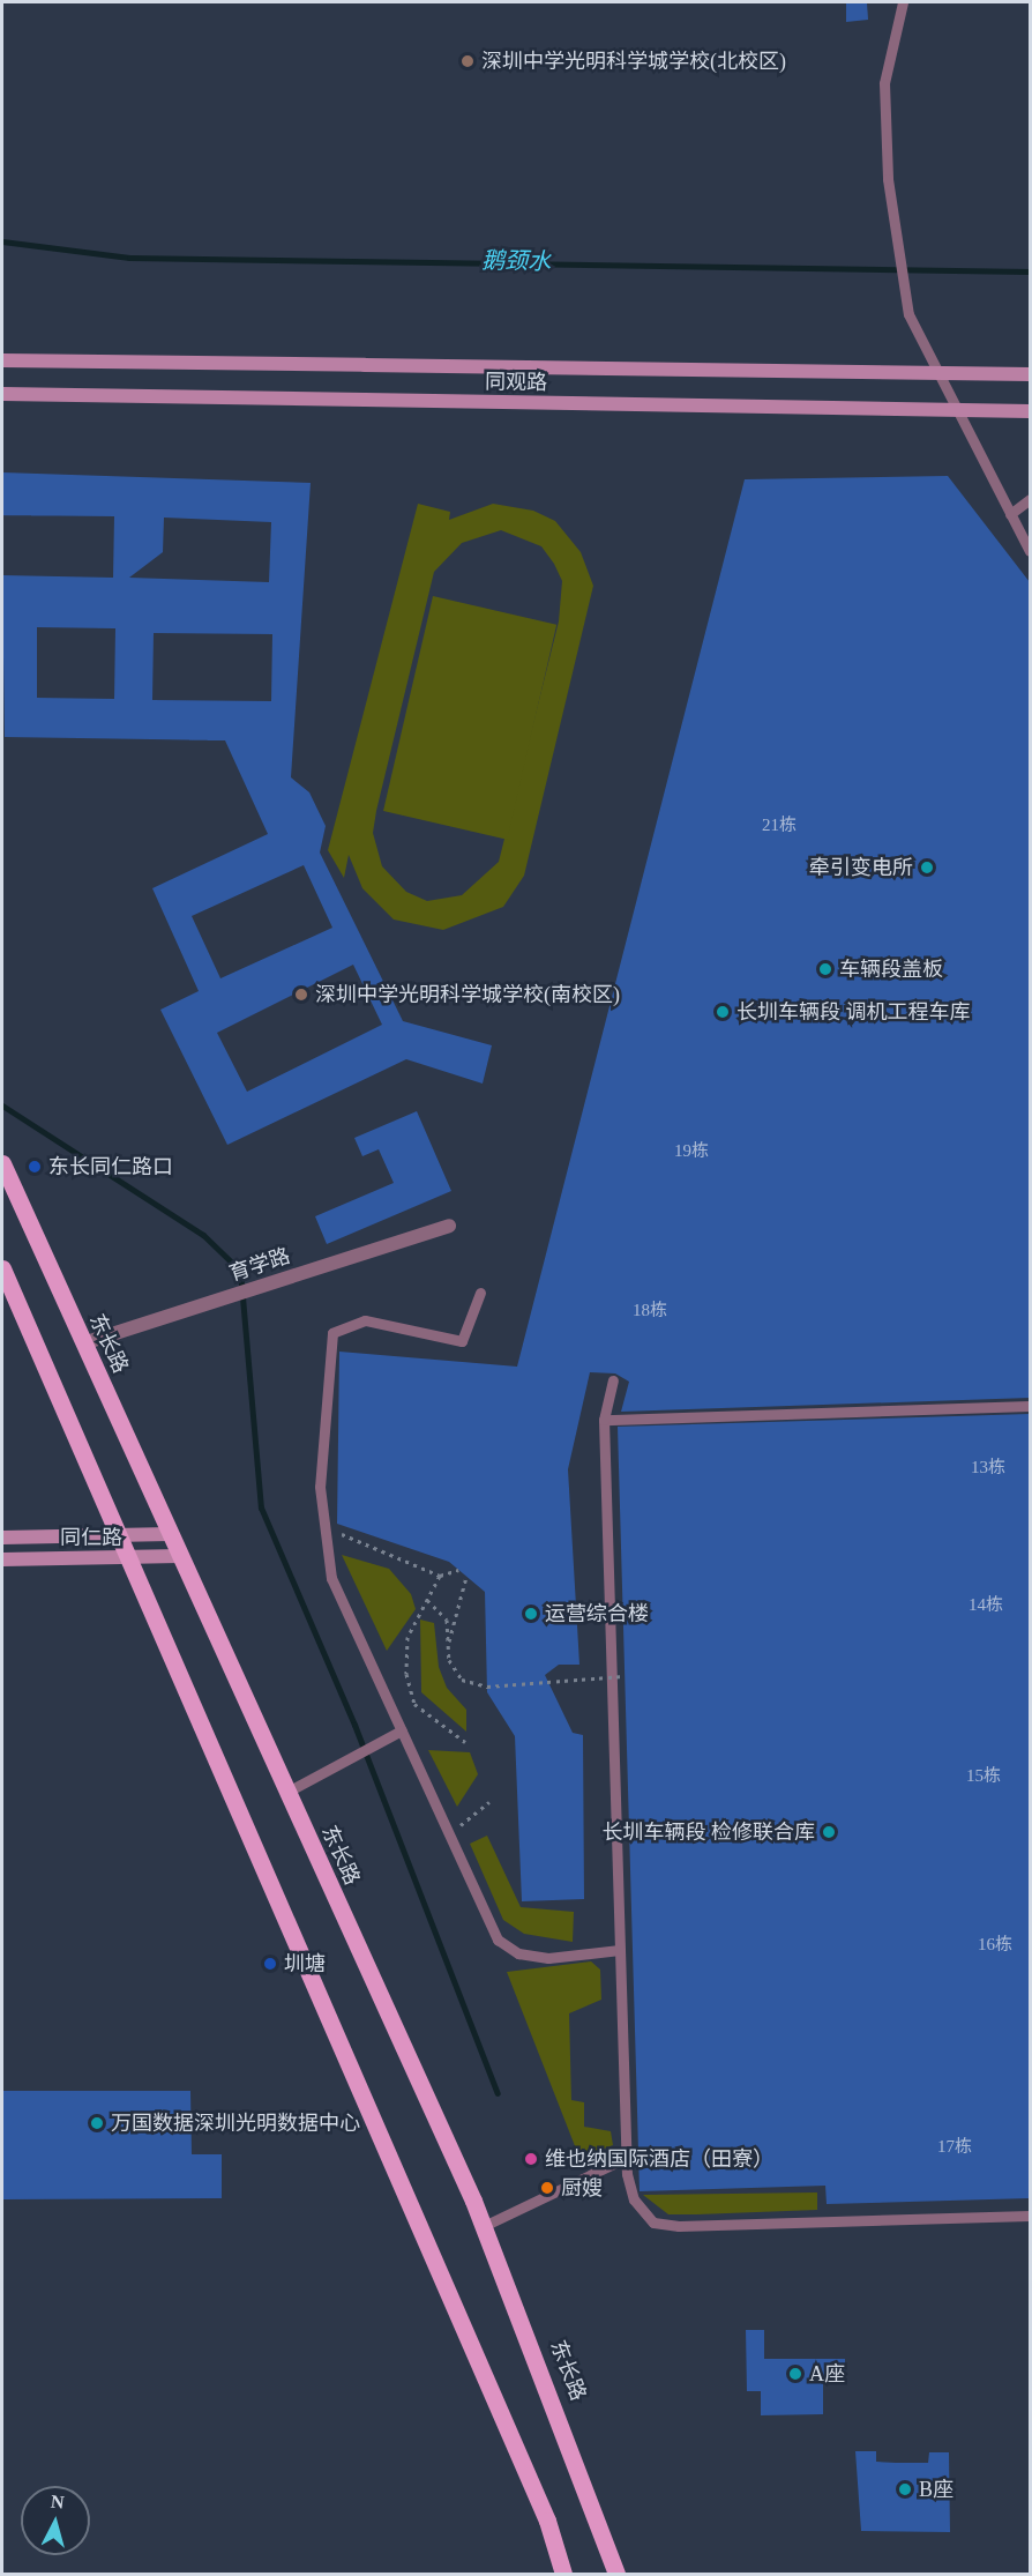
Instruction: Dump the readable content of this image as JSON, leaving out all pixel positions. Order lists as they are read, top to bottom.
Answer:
{
  "streets": {
    "main road": ["东长路"],
    "street": ["同观路", "育学路", "同仁路"]
  },
  "crossings": [
    ["育学路", "东长路"],
    ["东长路", "同仁路"]
  ],
  "water": ["鹅颈水"],
  "places": [
    "深圳中学光明科学城学校(北校区)",
    "牵引变电所",
    "车辆段盖板",
    "深圳中学光明科学城学校(南校区)",
    "长圳车辆段 调机工程车库",
    "东长同仁路口",
    "运营综合楼",
    "长圳车辆段 检修联合库",
    "圳塘",
    "万国数据深圳光明数据中心",
    "维也纳国际酒店（田寮）",
    "厨嫂",
    "A座",
    "B座"
  ],
  "house_numbers": [
    "21栋",
    "19栋",
    "18栋",
    "13栋",
    "14栋",
    "15栋",
    "16栋",
    "17栋"
  ],
  "north": "top"
}
